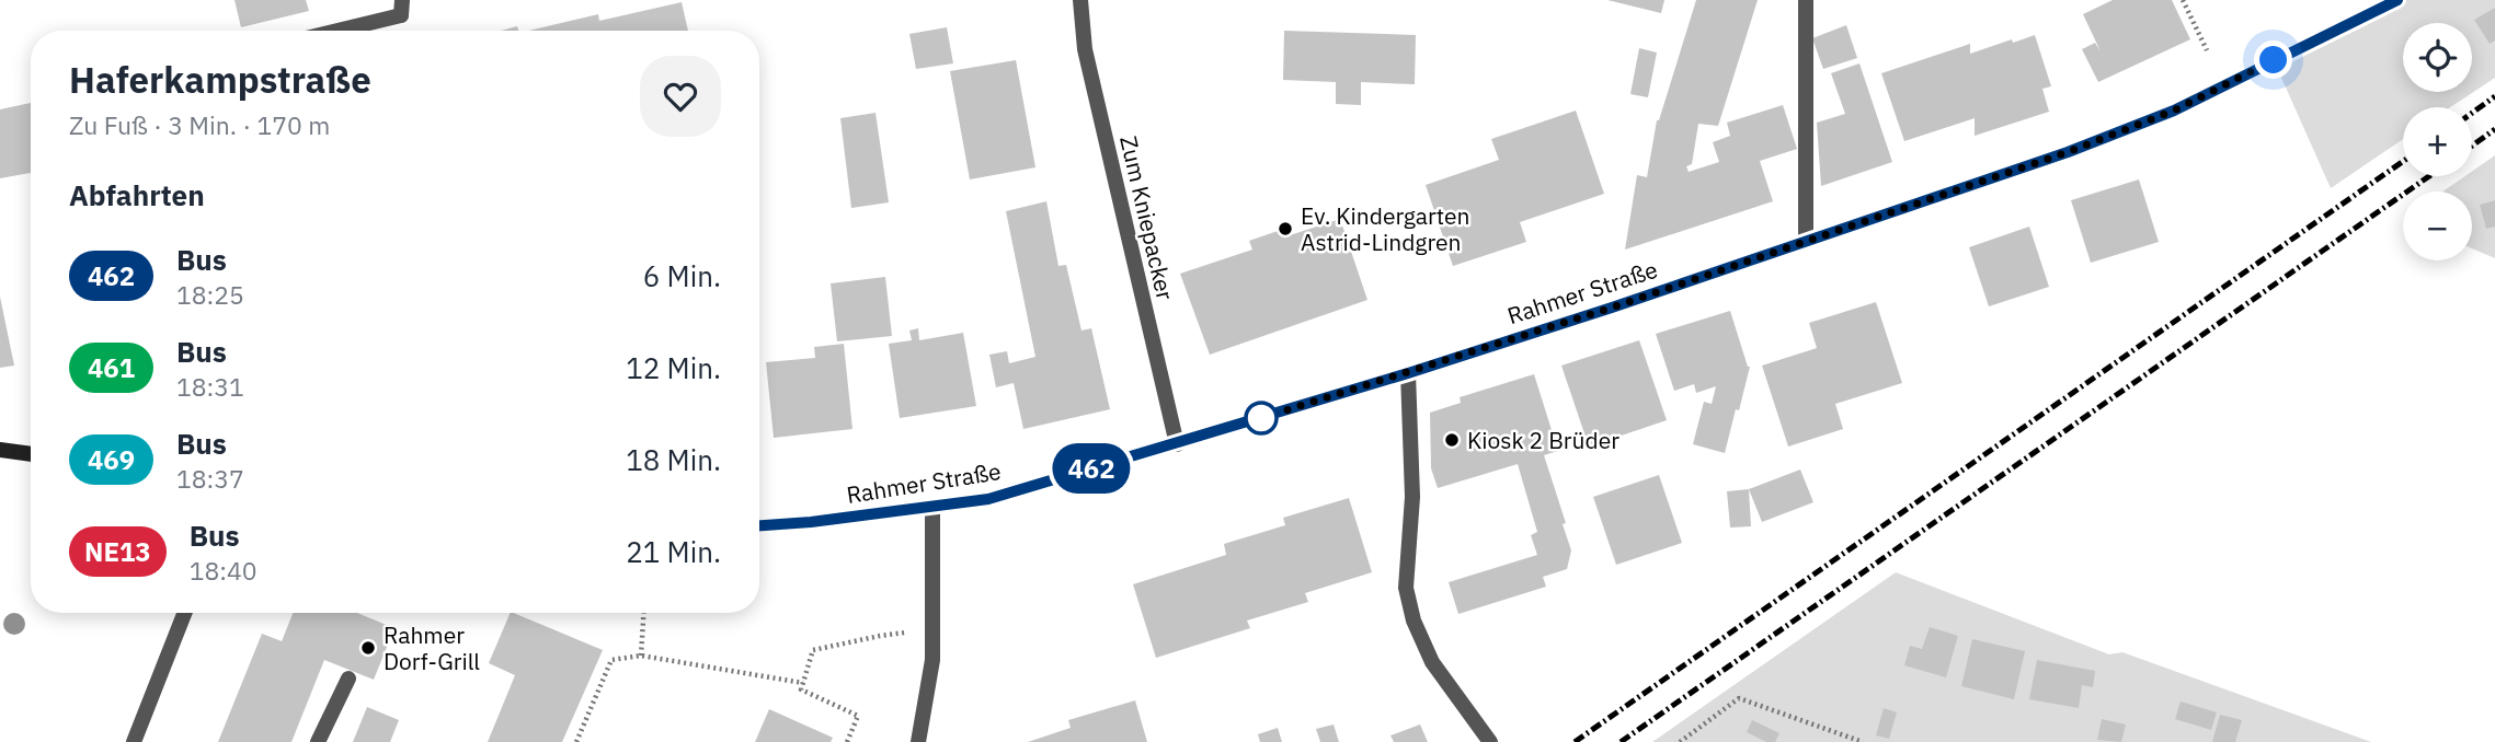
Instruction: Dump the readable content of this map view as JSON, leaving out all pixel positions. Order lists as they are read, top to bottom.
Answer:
{
  "streets": {
    "main road": ["Rahmer Straße"],
    "street": ["Zum Kniepacker"]
  },
  "crossings": [
    ["Zum Kniepacker", "Rahmer Straße"]
  ],
  "places": ["Ev. Kindergarten Astrid-Lindgren", "Kiosk 2 Brüder", "Rahmer Dorf-Grill"],
  "lines": ["bus line 462"],
  "page": {
    "on_map": "462",
    "map_buttons": ["+", "−"],
    "heading": [
      ["Haferkampstraße", "Zu Fuß · 3 Min. · 170 m"],
      "Abfahrten"
    ],
    "list": [
      {
        "mark": "462",
        "name": "Bus",
        "note": "18:25",
        "value": "6 Min."
      },
      {
        "mark": "461",
        "name": "Bus",
        "note": "18:31",
        "value": "12 Min."
      },
      {
        "mark": "469",
        "name": "Bus",
        "note": "18:37",
        "value": "18 Min."
      },
      {
        "mark": "NE13",
        "name": "Bus",
        "note": "18:40",
        "value": "21 Min."
      }
    ]
  }
}
